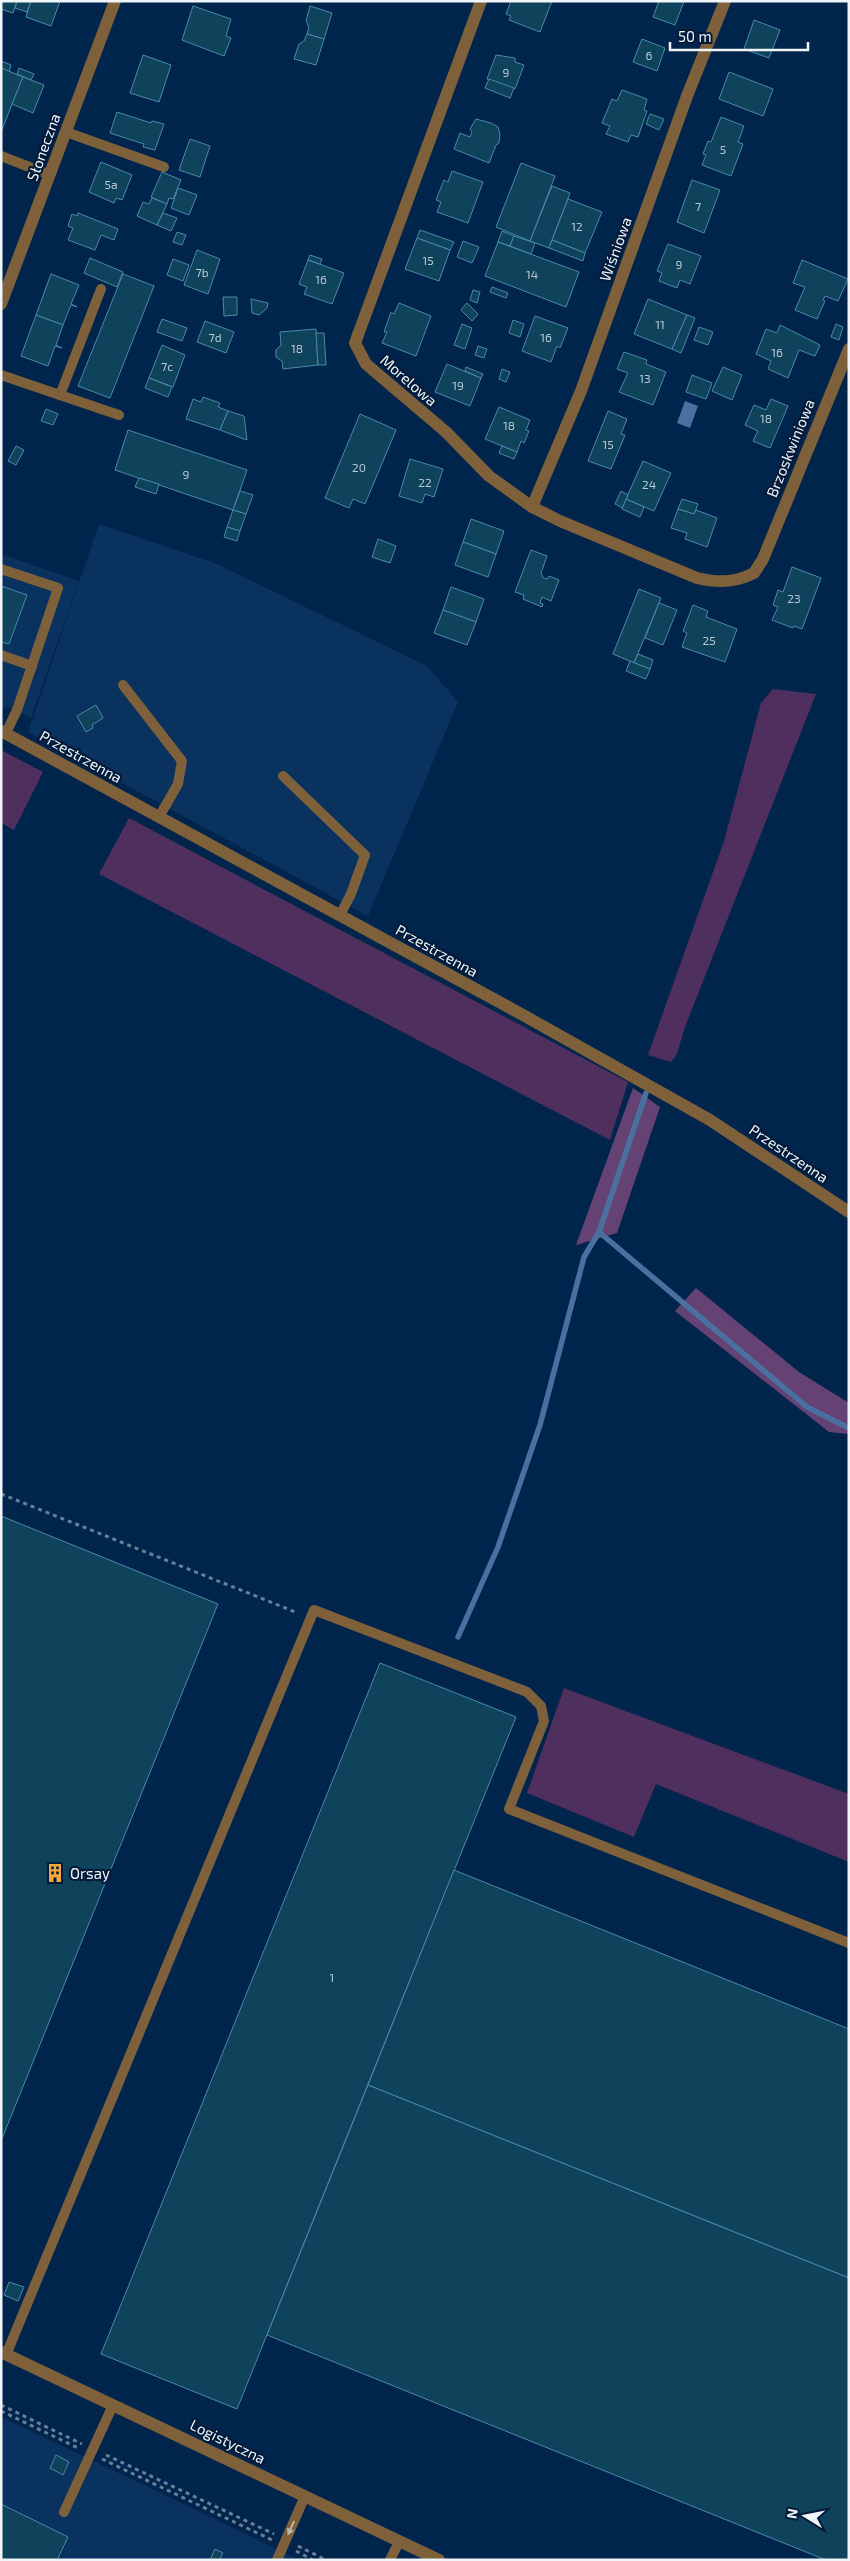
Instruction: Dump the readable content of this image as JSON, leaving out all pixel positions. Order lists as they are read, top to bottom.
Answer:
{
  "streets": {
    "street": [
      "Słoneczna",
      "Wiśniowa",
      "Morelowa",
      "Brzoskwiniowa",
      "Przestrzenna",
      "Logistyczna"
    ]
  },
  "crossings": [
    ["Wiśniowa", "Morelowa"],
    ["Morelowa", "Brzoskwiniowa"]
  ],
  "places": {
    "building": ["Orsay"]
  },
  "house_numbers": [
    "6",
    "9",
    "5",
    "5a",
    "7",
    "12",
    "15",
    "9",
    "7b",
    "14",
    "16",
    "11",
    "7d",
    "16",
    "18",
    "16",
    "7c",
    "13",
    "19",
    "18",
    "18",
    "15",
    "20",
    "9",
    "22",
    "24",
    "23",
    "25",
    "1"
  ],
  "scale_bar": "50 m",
  "north": "left"
}
